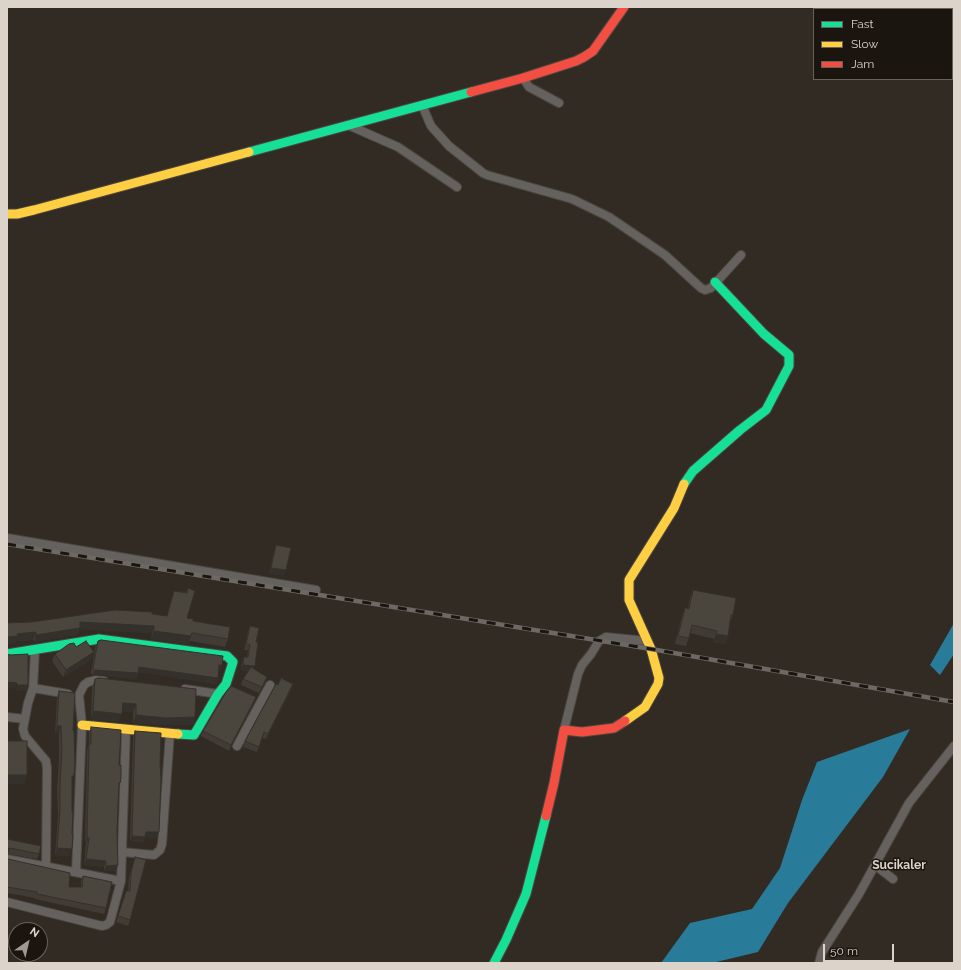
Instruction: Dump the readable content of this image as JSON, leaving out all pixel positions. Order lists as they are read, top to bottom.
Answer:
{
  "districts": ["Sucikaler"],
  "legend": ["Fast", "Slow", "Jam"],
  "scale_bar": "50 m",
  "north": "top right"
}
